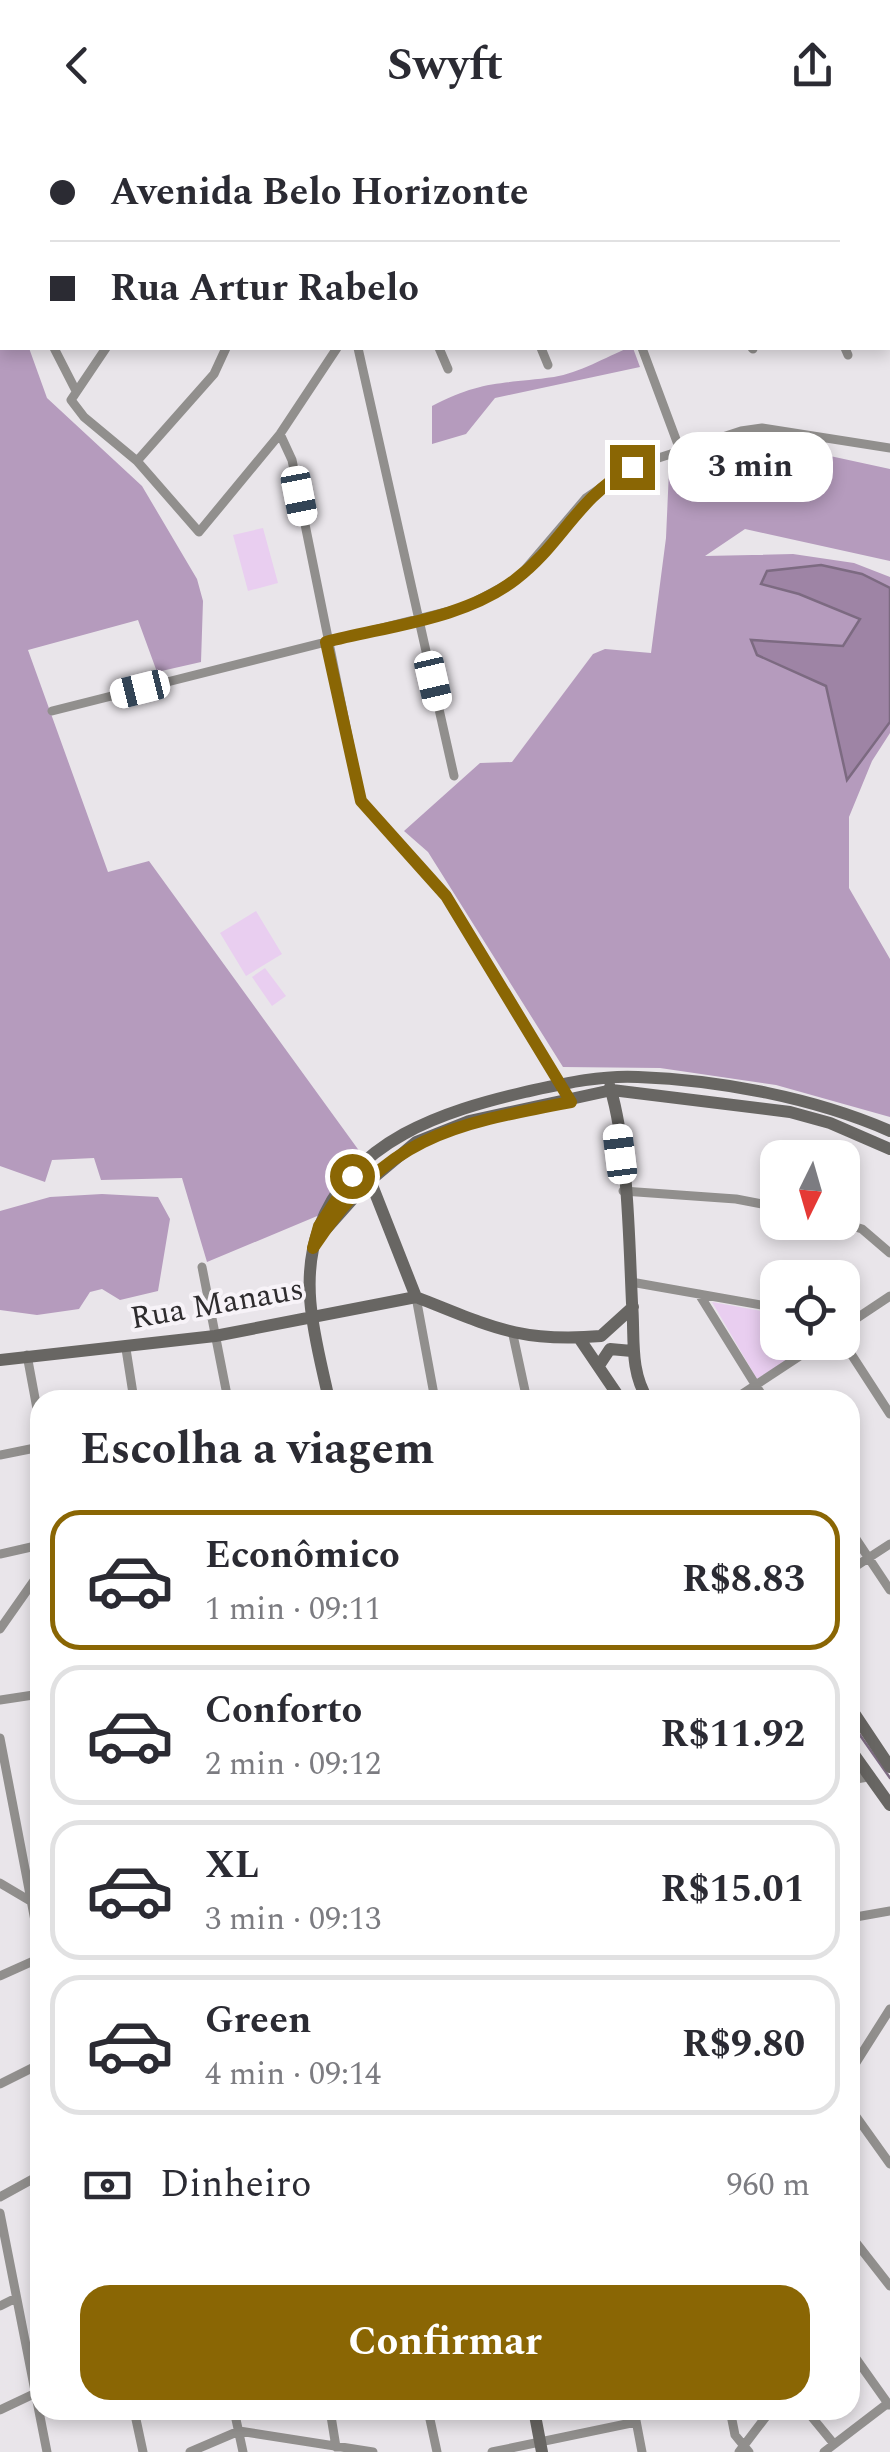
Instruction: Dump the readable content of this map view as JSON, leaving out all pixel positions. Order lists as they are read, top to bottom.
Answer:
{
  "streets": {
    "main road": ["Rua Manaus"]
  },
  "north": "bottom",
  "page": {
    "header": "Swyft",
    "banner": ["Avenida Belo Horizonte", "Rua Artur Rabelo"],
    "bubble": "3 min",
    "heading": "Escolha a viagem",
    "list": [
      {
        "name": "Econômico",
        "note": "1 min · 09:11",
        "value": "R$8.83"
      },
      {
        "name": "Conforto",
        "note": "2 min · 09:12",
        "value": "R$11.92"
      },
      {
        "name": "XL",
        "note": "3 min · 09:13",
        "value": "R$15.01"
      },
      {
        "name": "Green",
        "note": "4 min · 09:14",
        "value": "R$9.80"
      }
    ],
    "pay": ["Dinheiro", "960 m"],
    "buttons": "Confirmar"
  }
}
